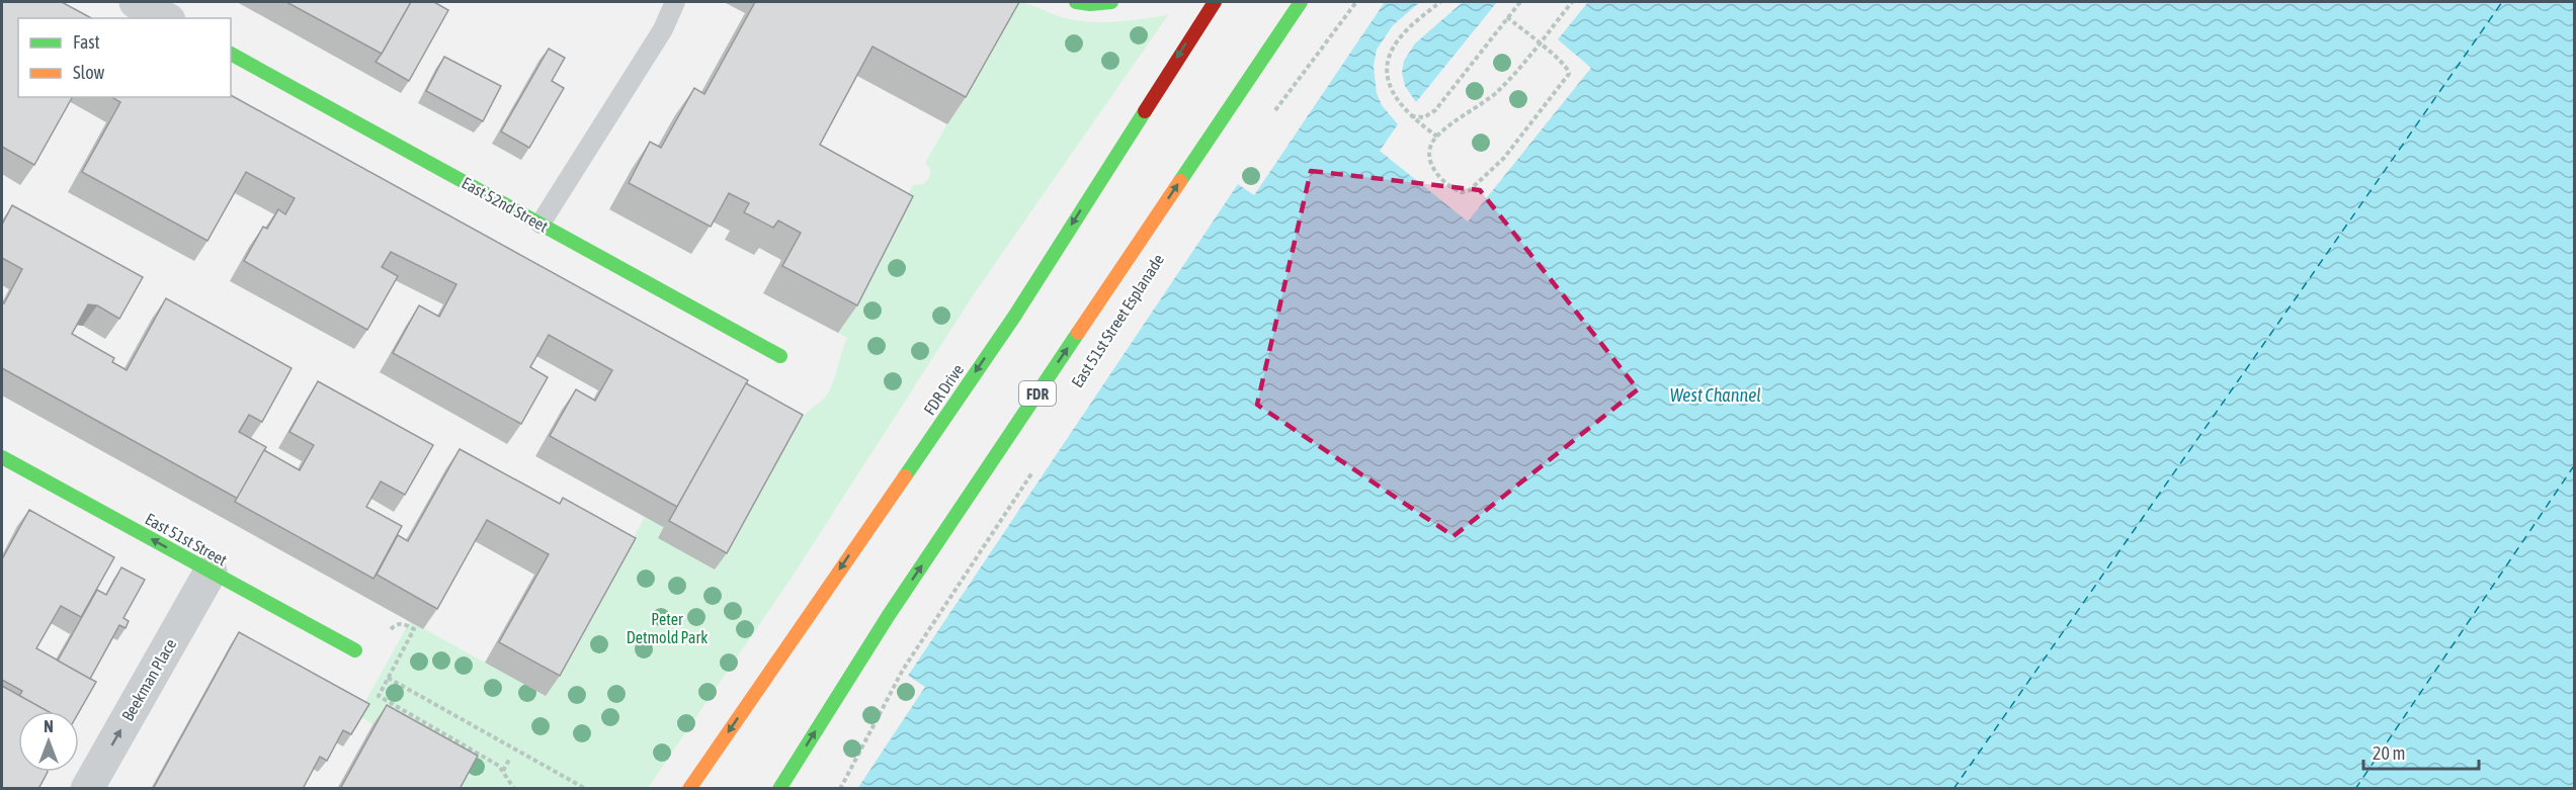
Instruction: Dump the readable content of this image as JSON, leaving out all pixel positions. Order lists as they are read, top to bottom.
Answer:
{
  "streets": {
    "main road": [
      "East 52nd Street",
      "FDR Drive",
      "FDR",
      "East 51st Street"
    ],
    "street": ["Beekman Place"]
  },
  "crossings": [
    ["East 51st Street", "Beekman Place"]
  ],
  "one_way": ["East 51st Street", "Beekman Place"],
  "water": ["West Channel"],
  "parks": ["Peter Detmold Park"],
  "legend": ["Fast", "Slow"],
  "scale_bar": "20 m",
  "north": "top"
}
